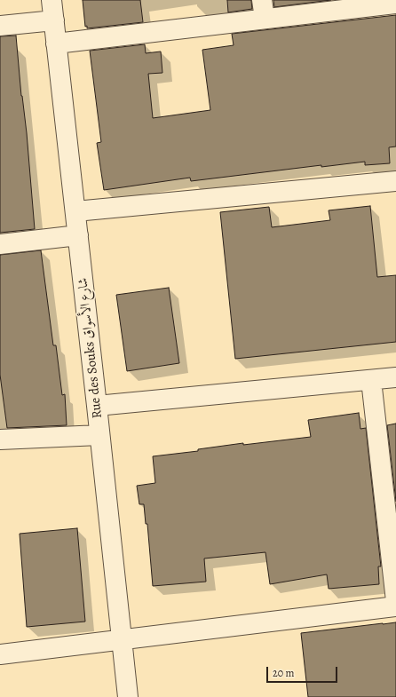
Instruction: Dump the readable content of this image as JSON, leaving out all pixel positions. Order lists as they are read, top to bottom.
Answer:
{
  "streets": {
    "street": ["Rue des Souks شارع الأسواق"]
  },
  "scale_bar": "20 m"
}
